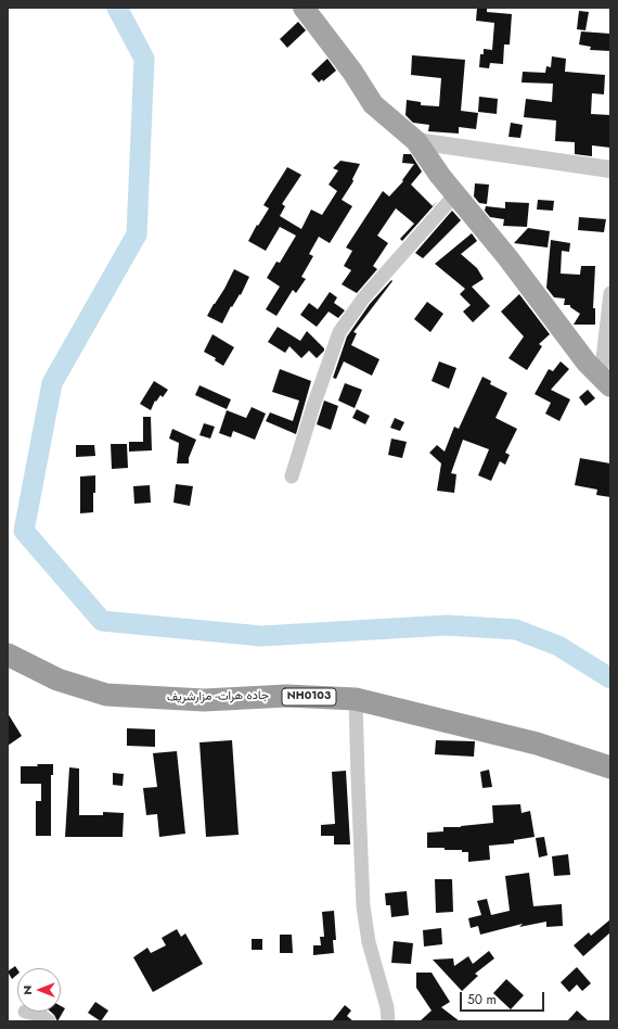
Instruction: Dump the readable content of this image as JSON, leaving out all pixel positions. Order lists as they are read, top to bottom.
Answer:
{
  "streets": {
    "highway": ["جاده هرات- مزارشریف", "NH0103"]
  },
  "scale_bar": "50 m",
  "north": "left"
}
